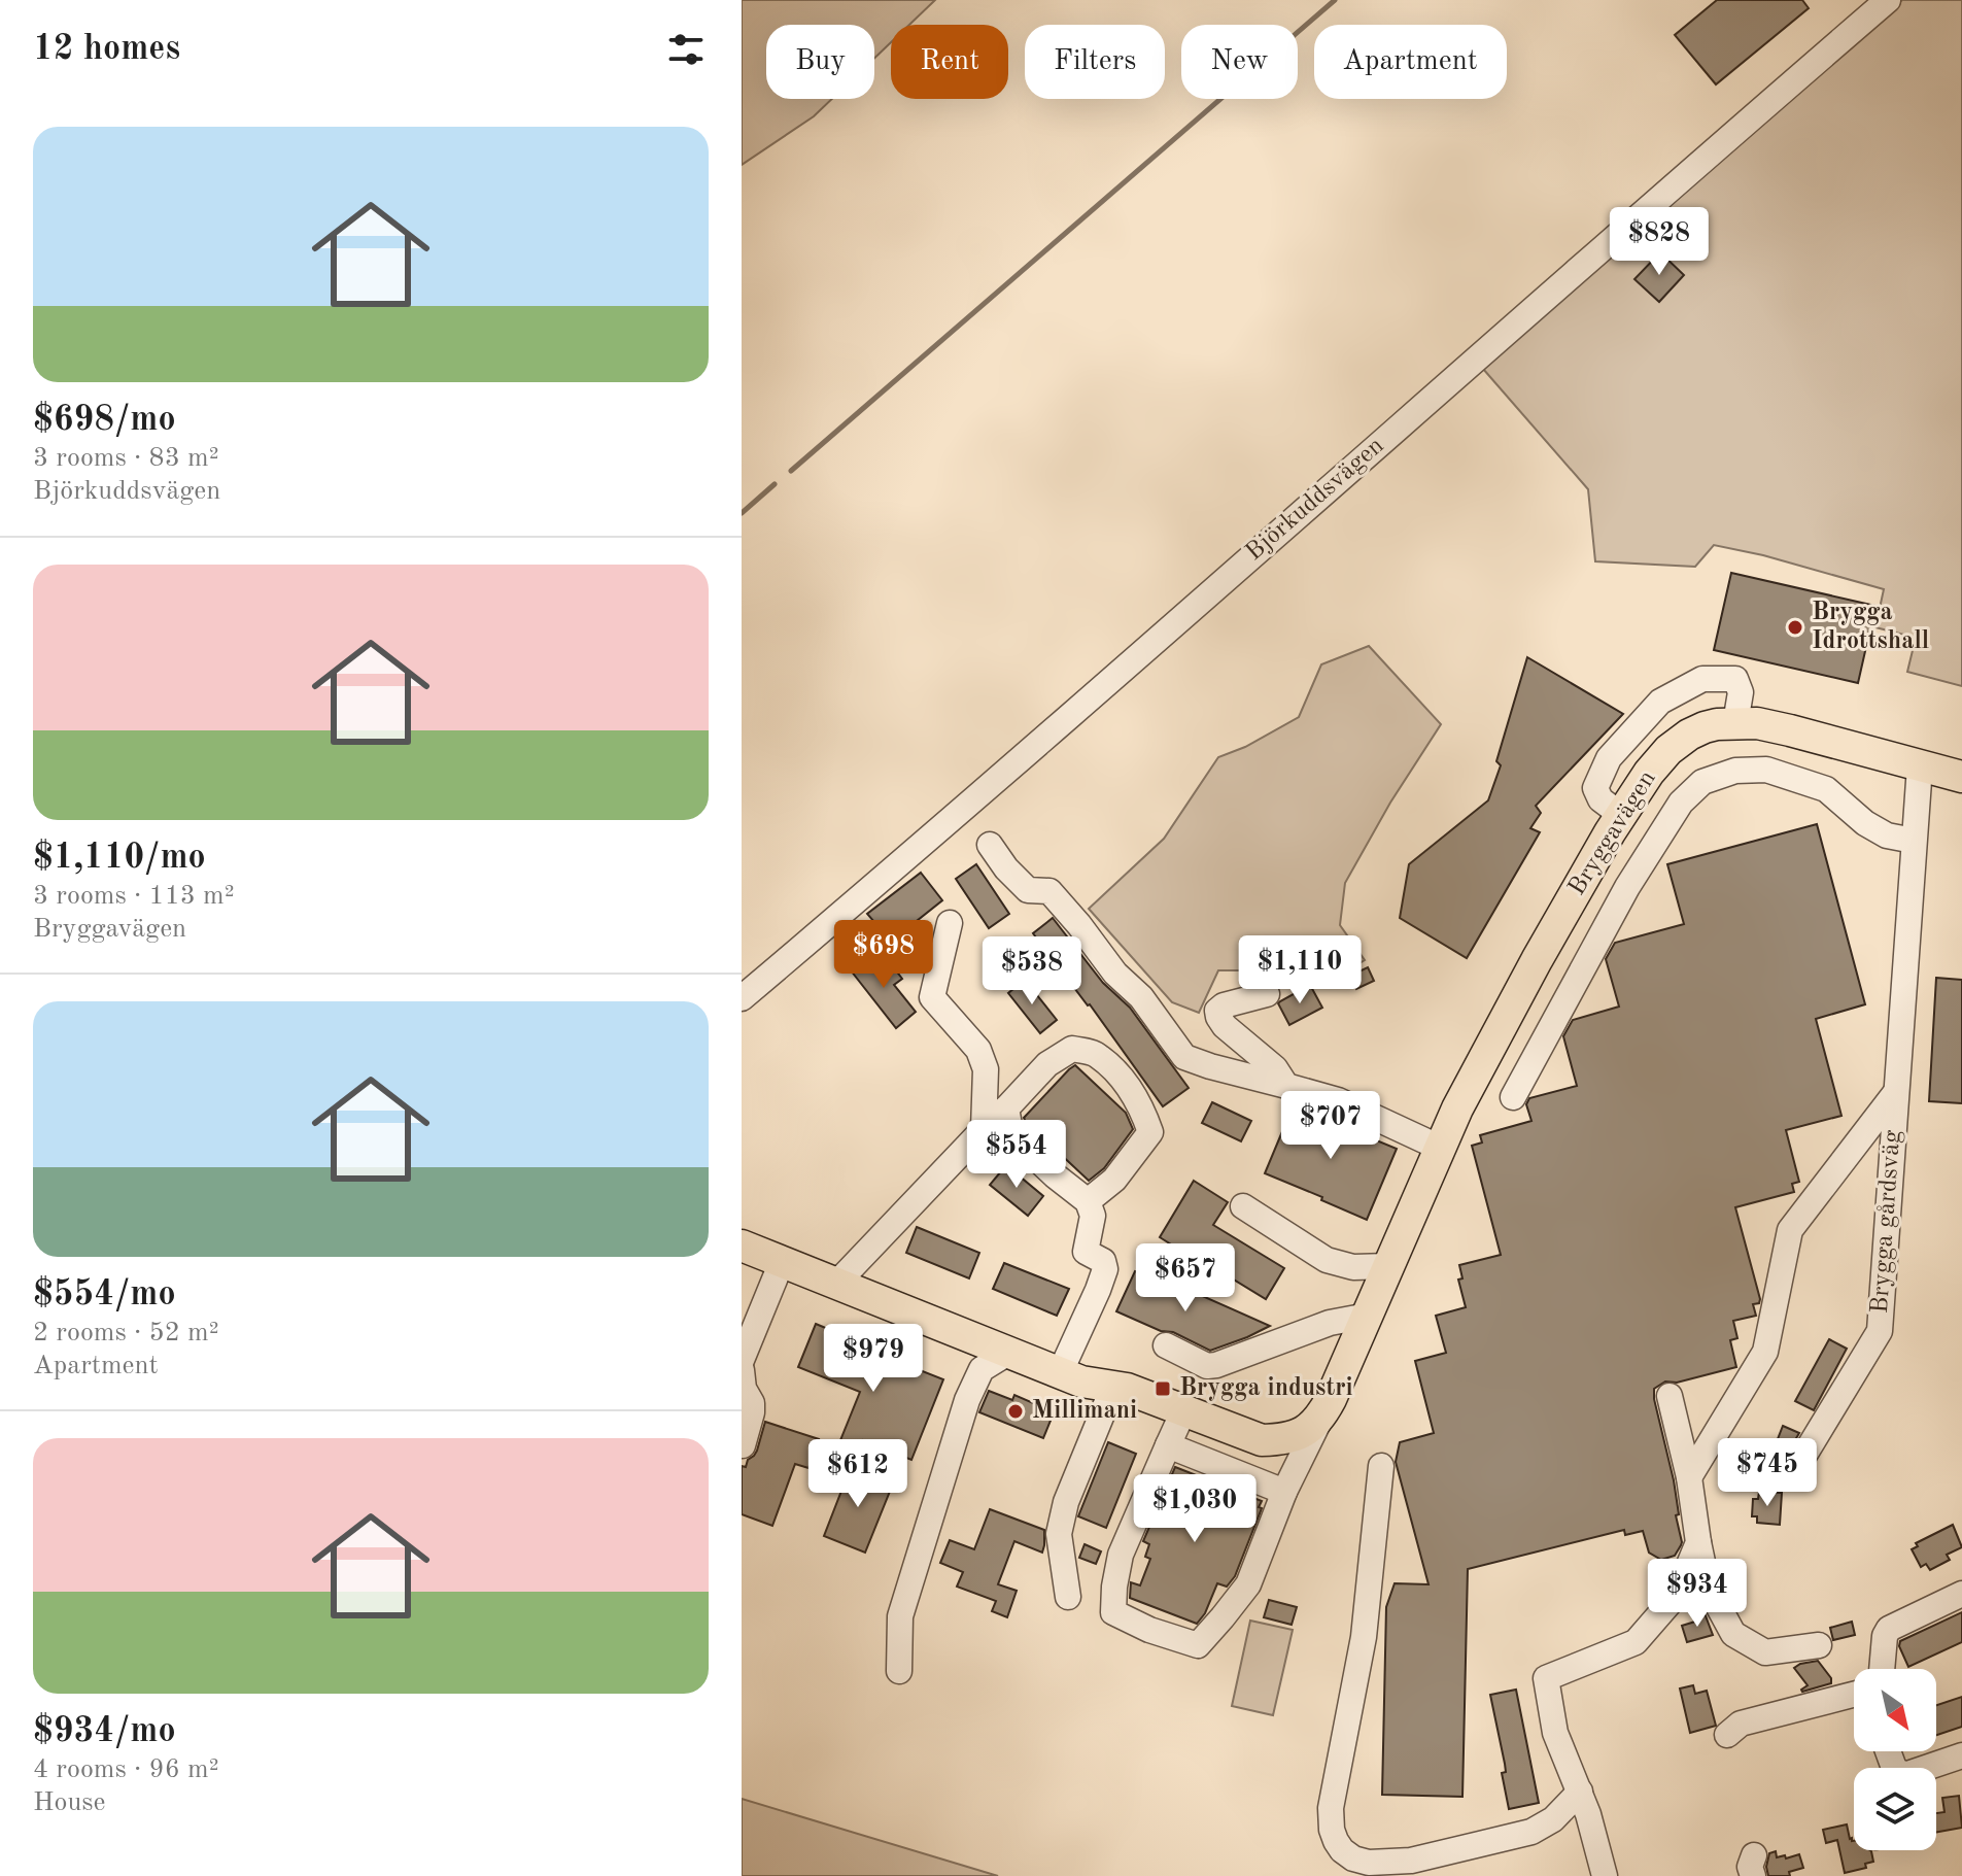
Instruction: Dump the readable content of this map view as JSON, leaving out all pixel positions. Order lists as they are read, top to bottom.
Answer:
{
  "streets": {
    "main road": ["Bryggavägen"],
    "street": ["Björkuddsvägen", "Brygga gårdsväg"]
  },
  "crossings": [
    ["Bryggavägen", "Brygga gårdsväg"]
  ],
  "places": {
    "other": ["Brygga Idrottshall", "Millimani"],
    "transit": ["Brygga industri"]
  },
  "north": "bottom right",
  "page": {
    "heading": "12 homes",
    "chip": [
      "Buy",
      "Rent",
      "Filters",
      "New",
      "Apartment"
    ],
    "list": [
      {
        "name": "$698/mo",
        "note": "3 rooms · 83 m² · Björkuddsvägen"
      },
      {
        "name": "$1,110/mo",
        "note": "3 rooms · 113 m² · Bryggavägen"
      },
      {
        "name": "$554/mo",
        "note": "2 rooms · 52 m² · Apartment"
      },
      {
        "name": "$934/mo",
        "note": "4 rooms · 96 m² · House"
      }
    ],
    "price": [
      "$828",
      "$698",
      "$1,110",
      "$538",
      "$707",
      "$554",
      "$657",
      "$979",
      "$745",
      "$612",
      "$1,030",
      "$934"
    ]
  }
}
